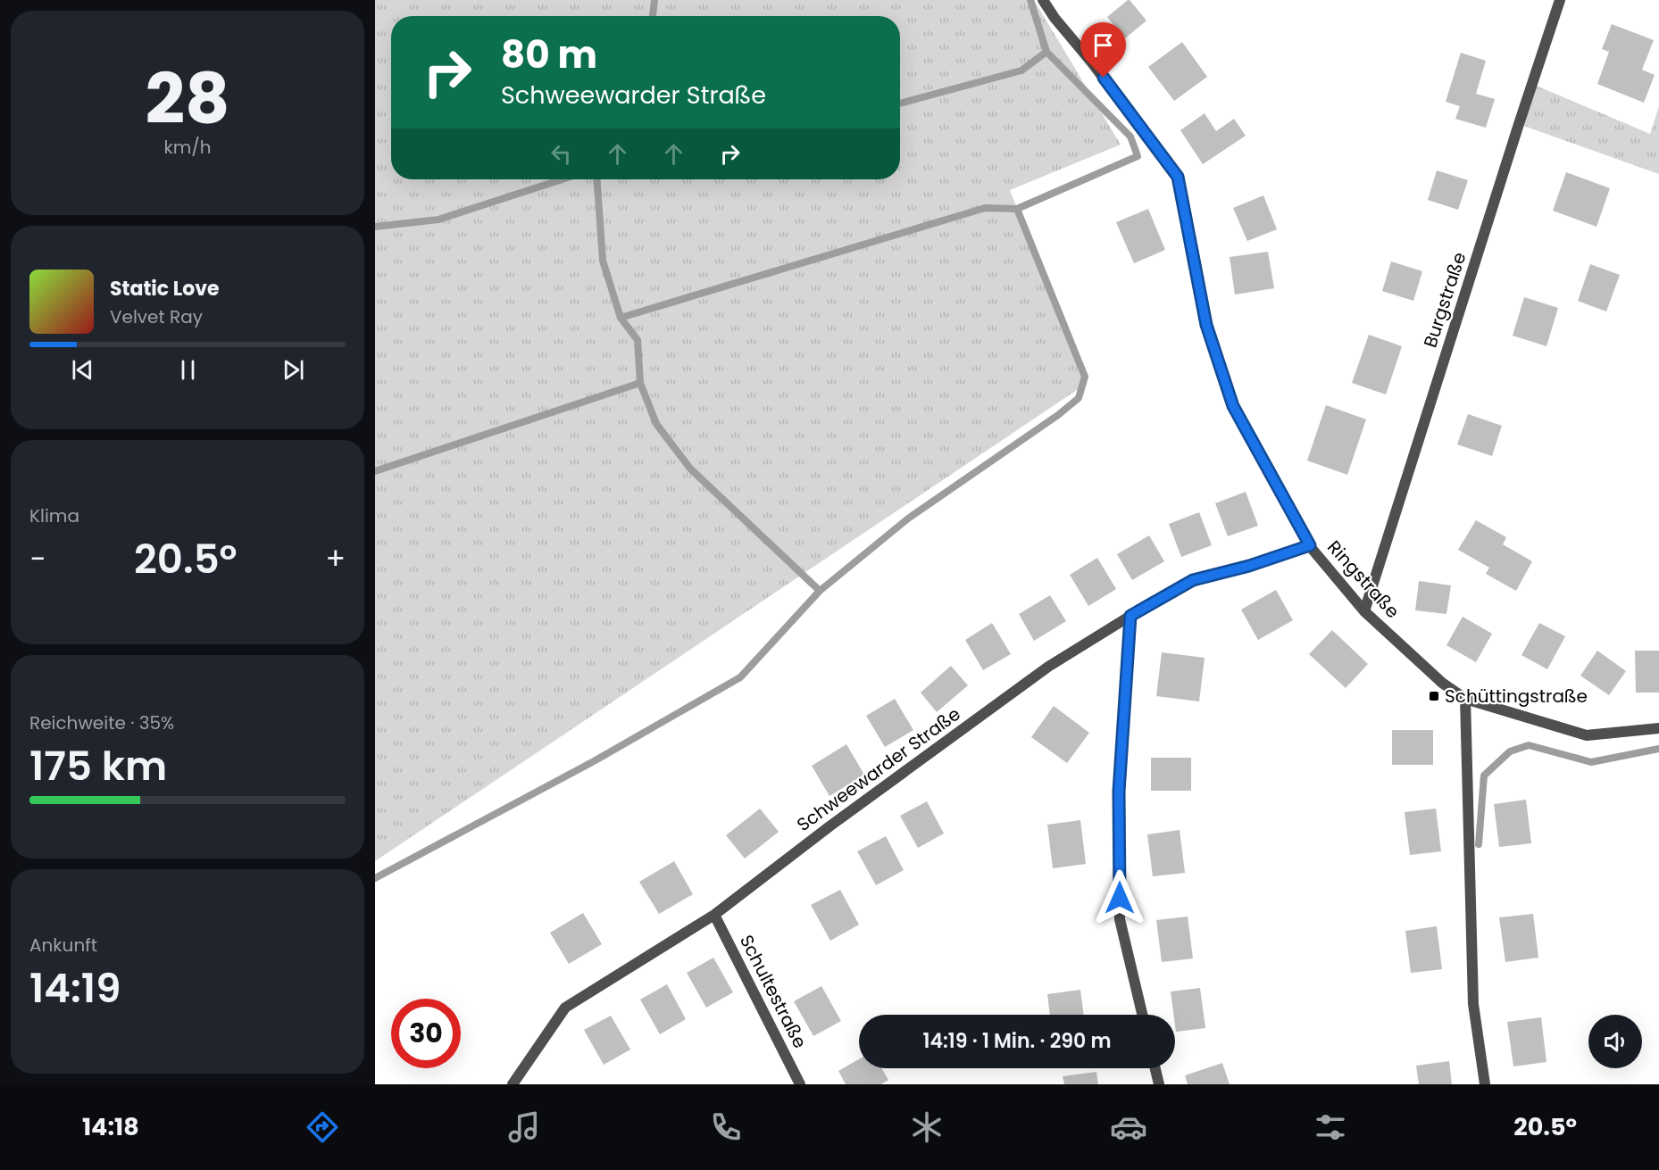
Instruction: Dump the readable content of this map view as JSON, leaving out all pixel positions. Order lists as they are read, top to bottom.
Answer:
{
  "streets": {
    "street": [
      "Burgstraße",
      "Ringstraße",
      "Schweewarder Straße",
      "Schultestraße"
    ]
  },
  "crossings": [
    ["Burgstraße", "Ringstraße"],
    ["Ringstraße", "Schweewarder Straße"],
    ["Schweewarder Straße", "Schultestraße"]
  ],
  "places": {
    "transit": ["Schüttingstraße"]
  },
  "page": {
    "tile": [
      ["28", "km/h"],
      "Klima",
      ["Reichweite · 35%", "175 km"],
      ["Ankunft", "14:19"]
    ],
    "turn": ["80 m", "Schweewarder Straße"],
    "song": ["Static Love", "Velvet Ray"],
    "heat": ["−", "20.5°", "+"],
    "limit": "30",
    "trip": "14:19 · 1 Min. · 290 m",
    "tabs": ["14:18", "20.5°"]
  }
}
